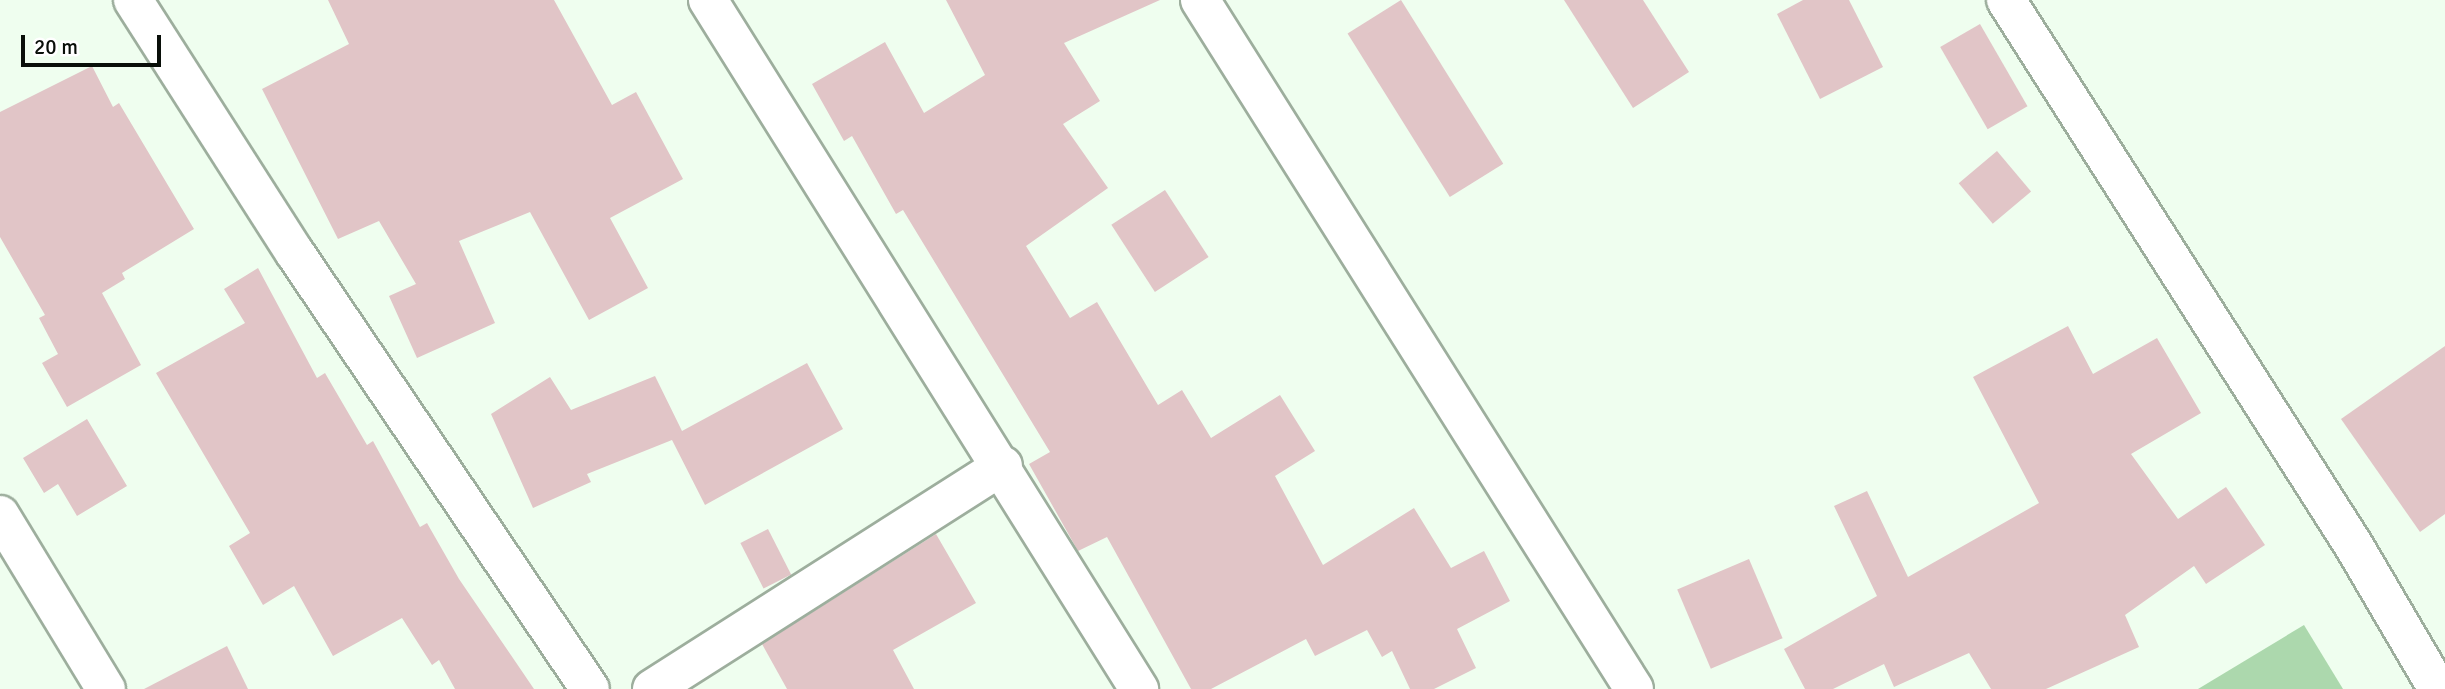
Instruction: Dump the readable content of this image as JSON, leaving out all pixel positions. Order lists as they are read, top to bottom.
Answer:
{
  "scale_bar": "20 m"
}
